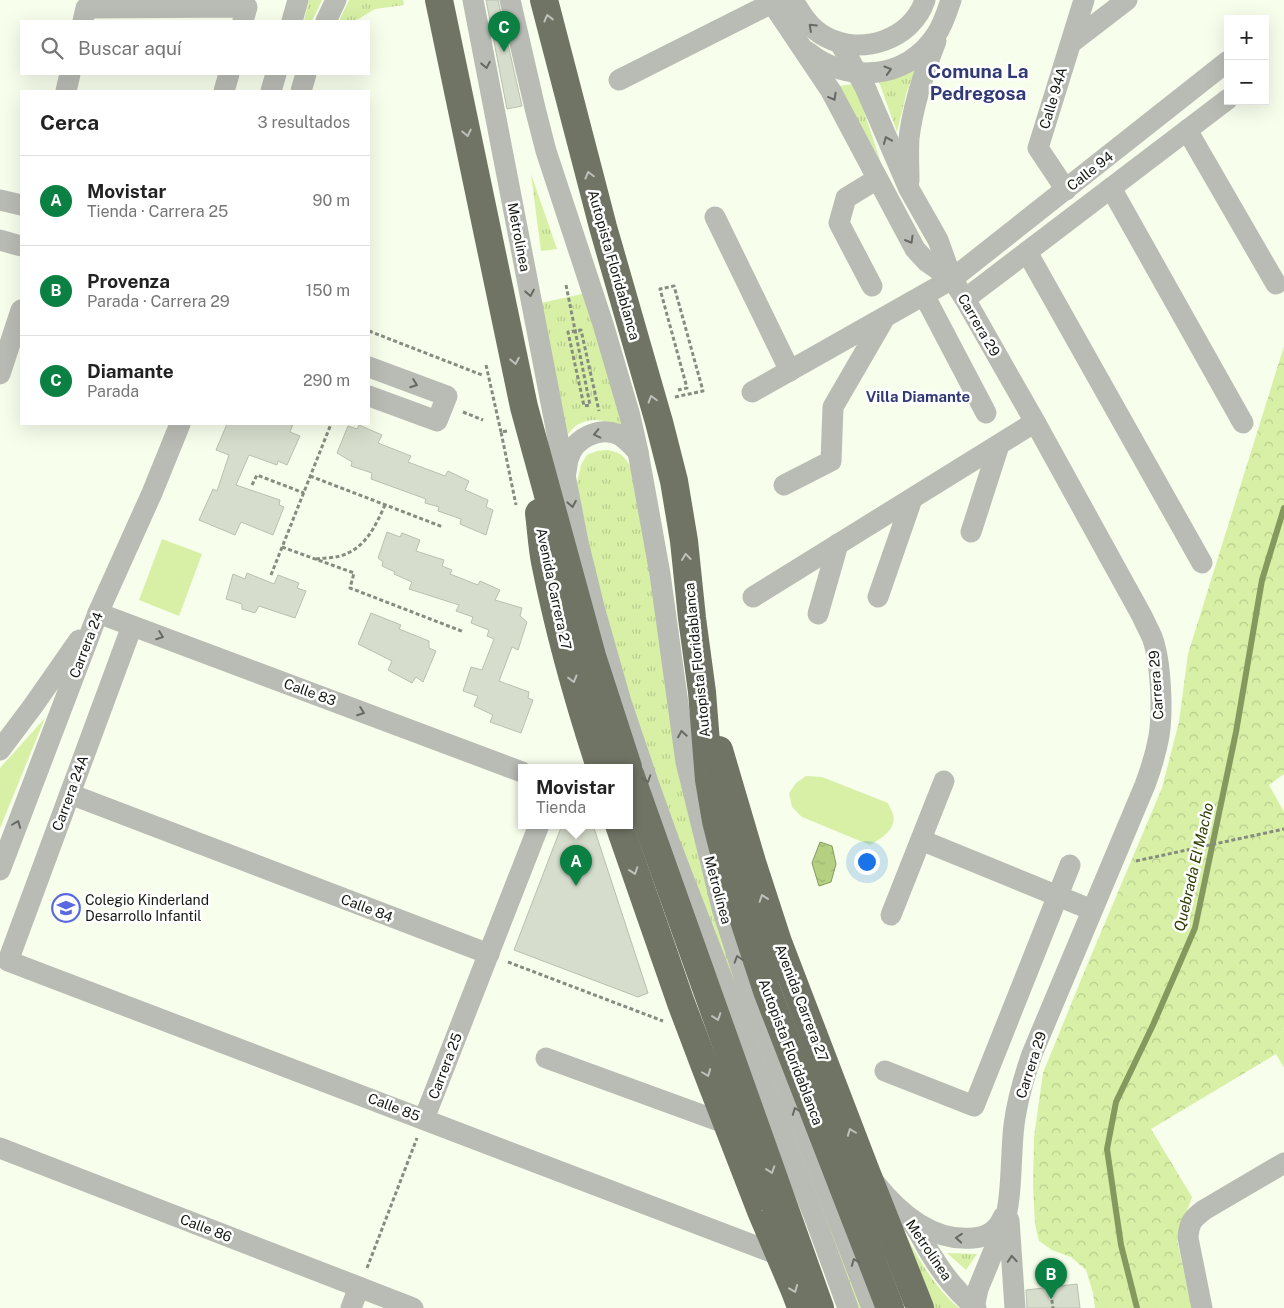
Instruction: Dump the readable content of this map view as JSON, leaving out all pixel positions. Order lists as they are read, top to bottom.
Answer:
{
  "streets": {
    "highway": ["Autopista Floridablanca", "Avenida Carrera 27"],
    "street": [
      "Calle 94A",
      "Calle 94",
      "Metrolínea",
      "Carrera 29",
      "Carrera 24",
      "Calle 83",
      "Carrera 24A",
      "Calle 84",
      "Carrera 25",
      "Calle 85",
      "Calle 86"
    ]
  },
  "crossings": [
    ["Calle 94A", "Calle 94"],
    ["Calle 94", "Carrera 29"],
    ["Metrolínea", "Carrera 29"],
    ["Autopista Floridablanca", "Avenida Carrera 27"],
    ["Carrera 29", "Avenida Carrera 27"],
    ["Carrera 24", "Calle 83"],
    ["Calle 83", "Carrera 24A"],
    ["Carrera 24A", "Calle 84"],
    ["Carrera 24A", "Calle 85"],
    ["Calle 84", "Carrera 25"],
    ["Carrera 25", "Calle 85"]
  ],
  "one_way": ["Calle 83"],
  "districts": ["Comuna La Pedregosa", "Villa Diamante"],
  "water": ["Quebrada El Macho"],
  "places": {
    "school or university": ["Colegio Kinderland Desarrollo Infantil"]
  },
  "page": {
    "pins": ["C", "A", "B"],
    "map_buttons": ["+", "−"],
    "search": "Buscar aquí",
    "heading": ["Cerca", "3 resultados"],
    "list": [
      {
        "mark": "A",
        "name": "Movistar",
        "note": "Tienda · Carrera 25",
        "value": "90 m"
      },
      {
        "mark": "B",
        "name": "Provenza",
        "note": "Parada · Carrera 29",
        "value": "150 m"
      },
      {
        "mark": "C",
        "name": "Diamante",
        "note": "Parada",
        "value": "290 m"
      }
    ],
    "popup": ["Movistar", "Tienda"]
  }
}
